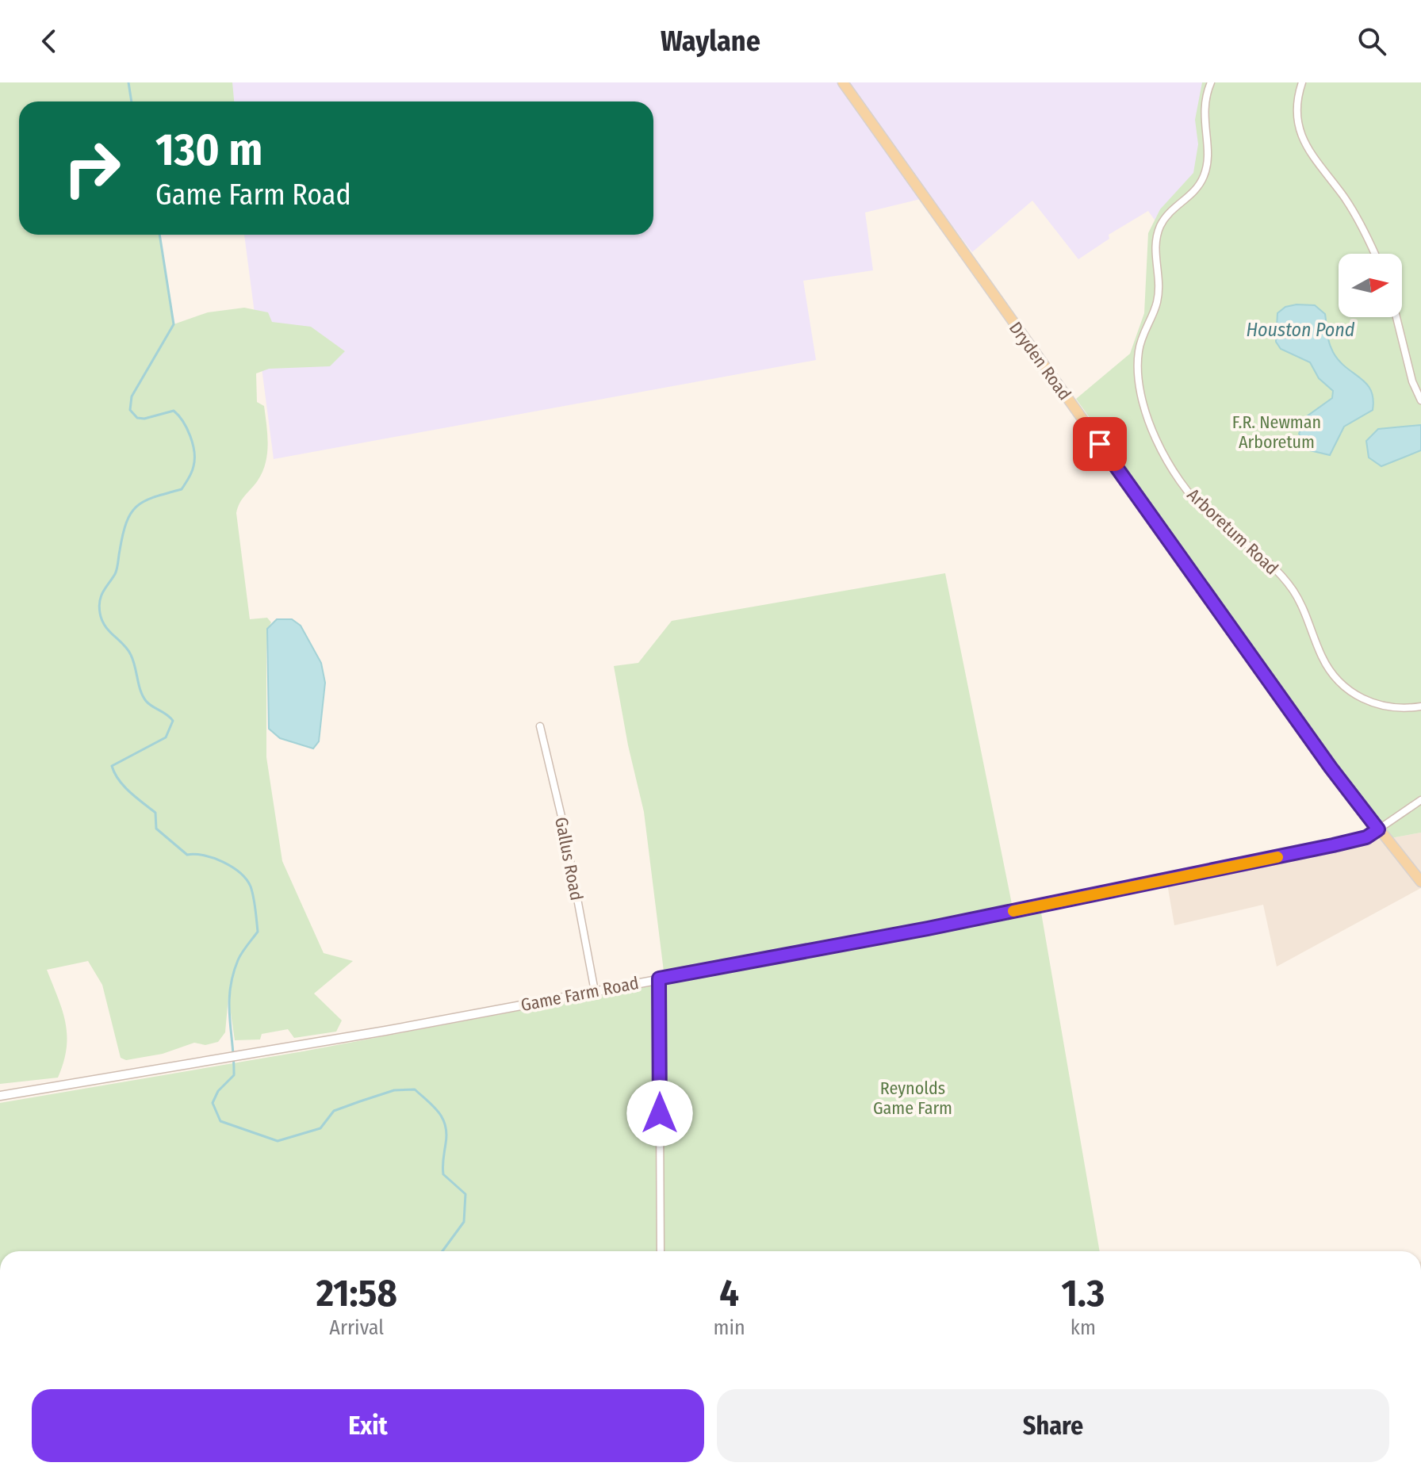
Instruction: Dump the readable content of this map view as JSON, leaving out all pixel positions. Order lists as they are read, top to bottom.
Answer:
{
  "streets": {
    "main road": ["Dryden Road"],
    "street": ["Arboretum Road", "Gallus Road", "Game Farm Road"]
  },
  "crossings": [
    ["Dryden Road", "Game Farm Road"],
    ["Gallus Road", "Game Farm Road"]
  ],
  "water": ["Houston Pond"],
  "parks": ["F.R. Newman Arboretum", "Reynolds Game Farm"],
  "north": "right",
  "page": {
    "header": "Waylane",
    "turn": ["130 m", "Game Farm Road"],
    "eta": [
      "21:58",
      "Arrival",
      "4",
      "min",
      "1.3",
      "km"
    ],
    "buttons": ["Exit", "Share"]
  }
}
